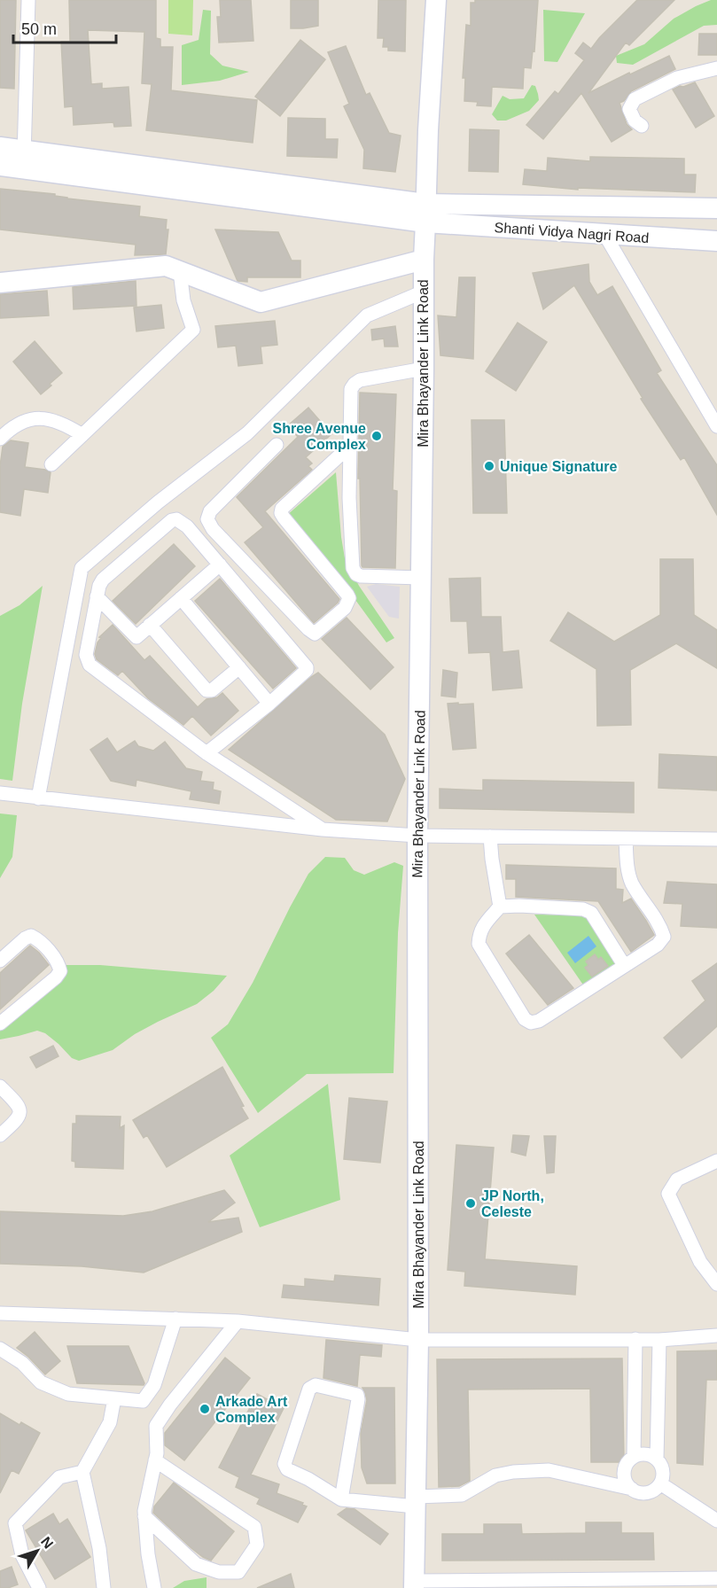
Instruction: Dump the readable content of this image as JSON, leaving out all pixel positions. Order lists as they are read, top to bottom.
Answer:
{
  "streets": {
    "street": ["Shanti Vidya Nagri Road", "Mira Bhayander Link Road"]
  },
  "crossings": [
    ["Shanti Vidya Nagri Road", "Mira Bhayander Link Road"]
  ],
  "places": [
    "Shree Avenue Complex",
    "Unique Signature",
    "JP North, Celeste",
    "Arkade Art Complex"
  ],
  "scale_bar": "50 m",
  "north": "top right"
}
